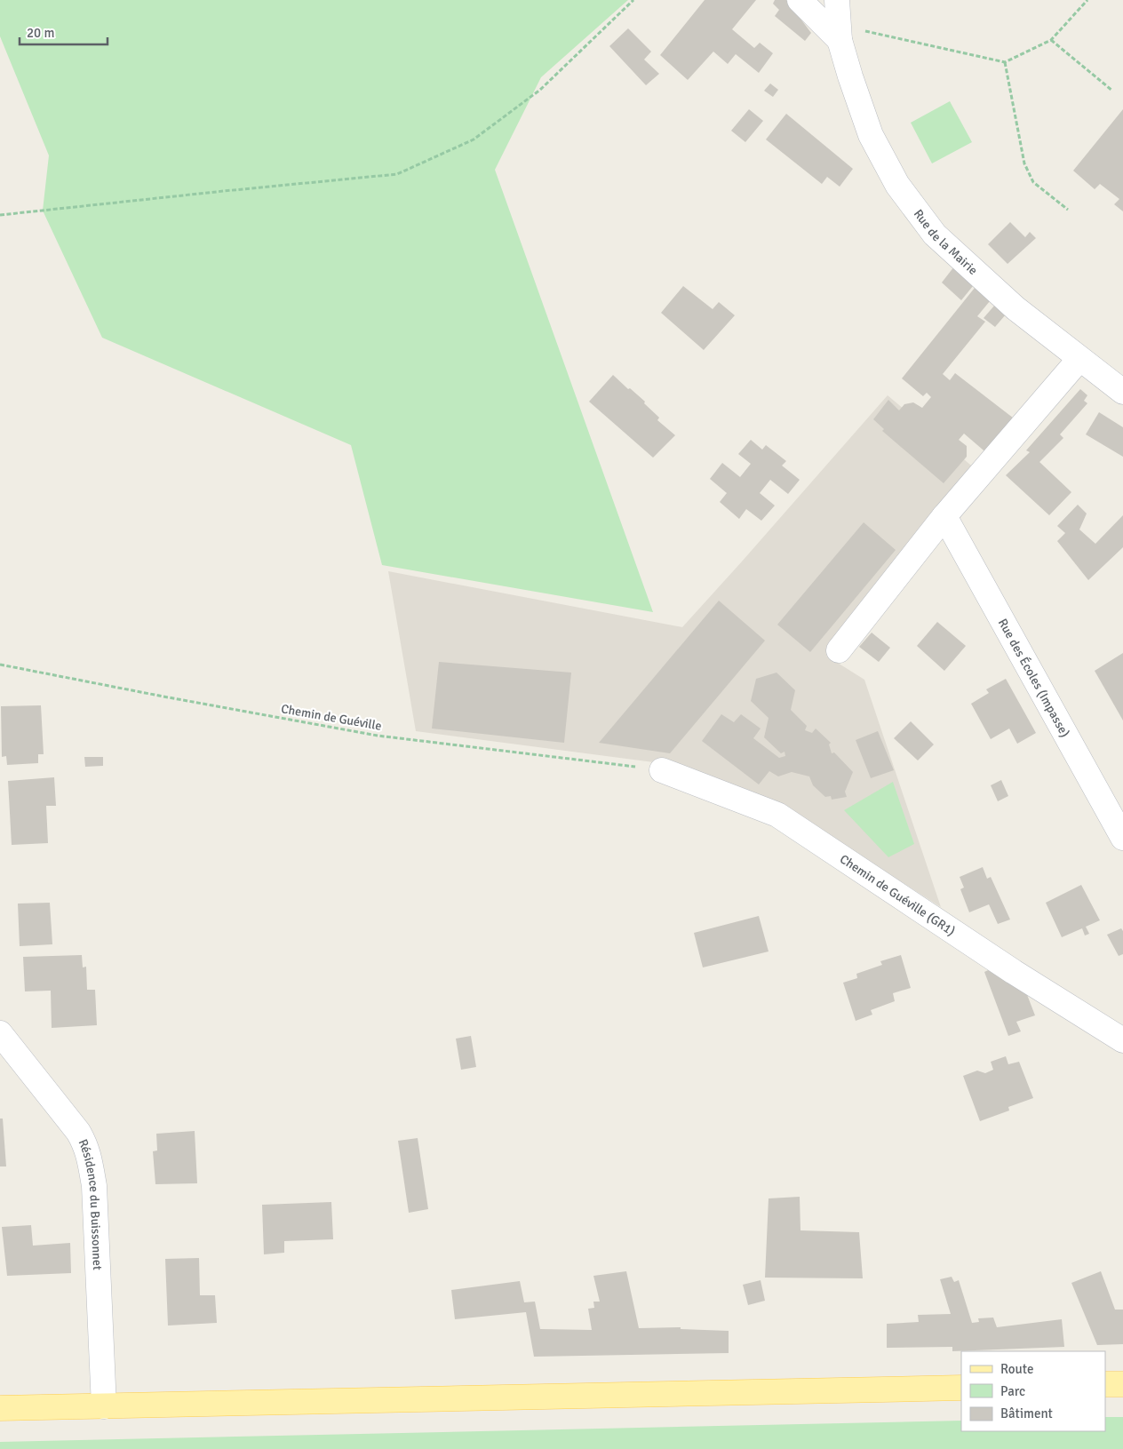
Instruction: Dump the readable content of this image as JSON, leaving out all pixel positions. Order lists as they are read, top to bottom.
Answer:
{
  "streets": {
    "street": [
      "Rue de la Mairie",
      "Rue des Écoles (Impasse)",
      "Chemin de Guéville (GR1)",
      "Résidence du Buissonnet"
    ],
    "path": ["Chemin de Guéville"]
  },
  "crossings": [
    ["Chemin de Guéville", "Chemin de Guéville (GR1)"]
  ],
  "legend": ["Route", "Parc", "Bâtiment"],
  "scale_bar": "20 m"
}
